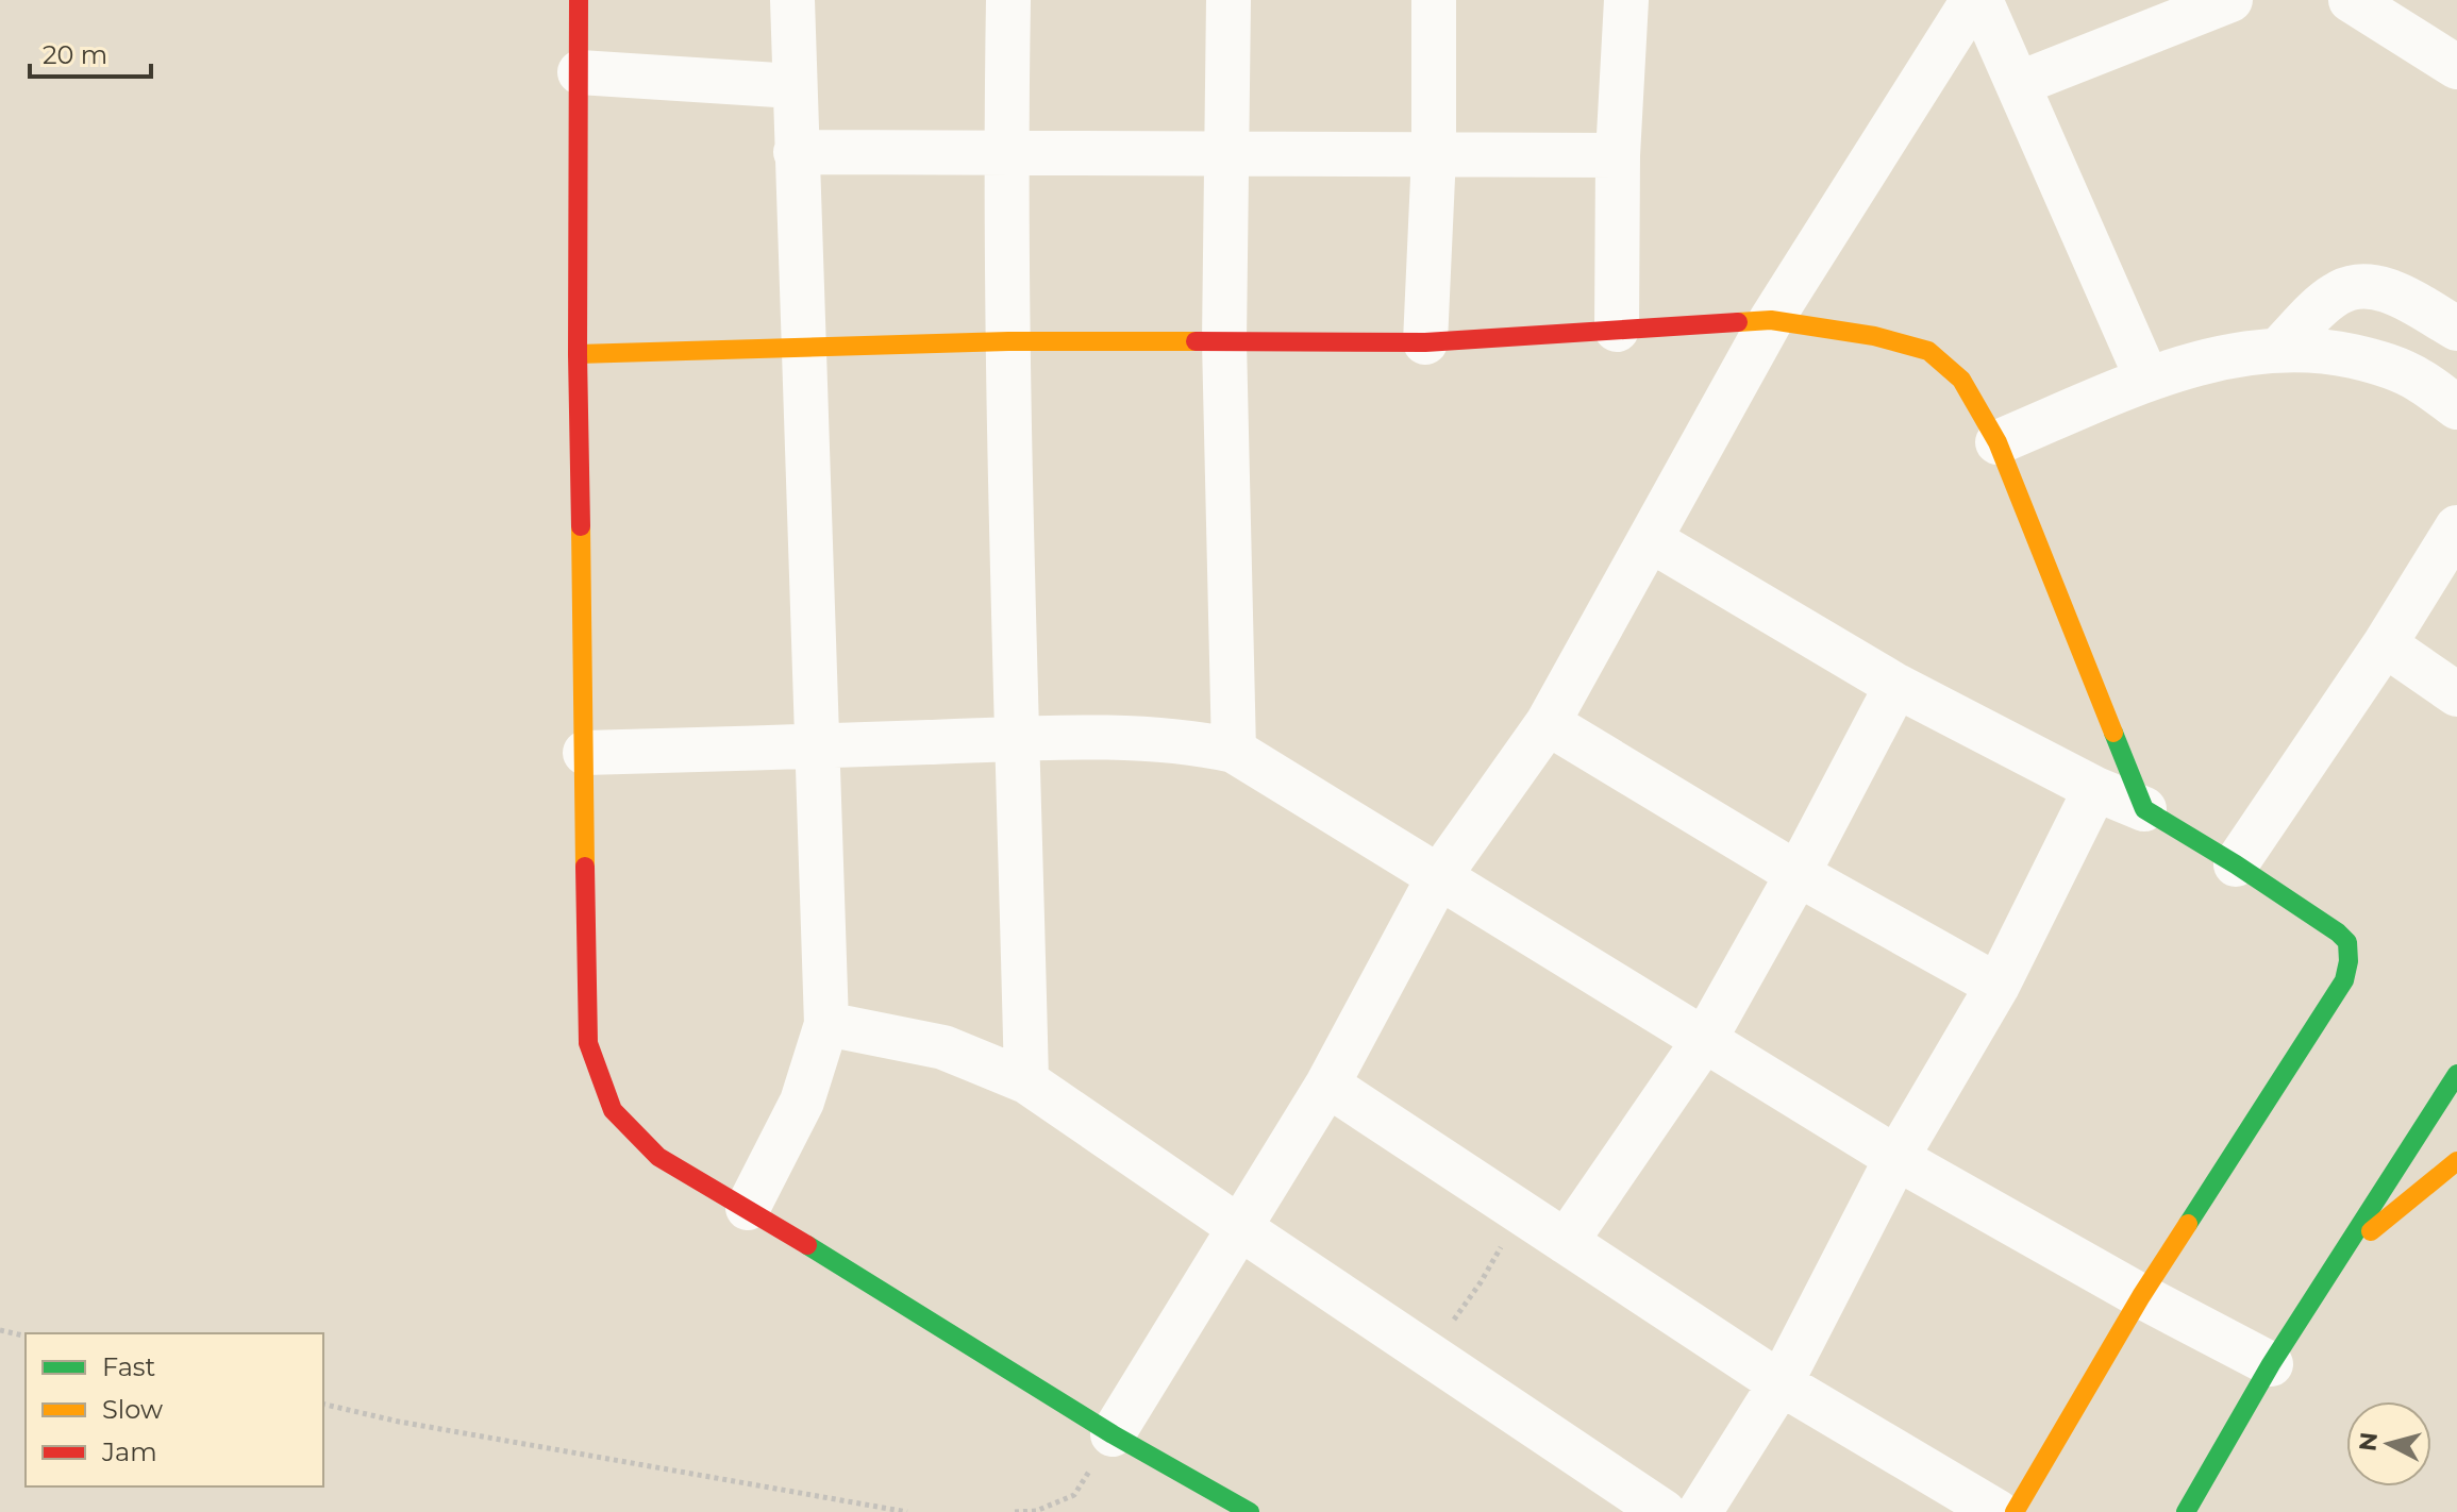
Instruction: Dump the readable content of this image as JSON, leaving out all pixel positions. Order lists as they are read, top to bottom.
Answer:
{
  "legend": ["Fast", "Slow", "Jam"],
  "scale_bar": "20 m",
  "north": "left"
}
